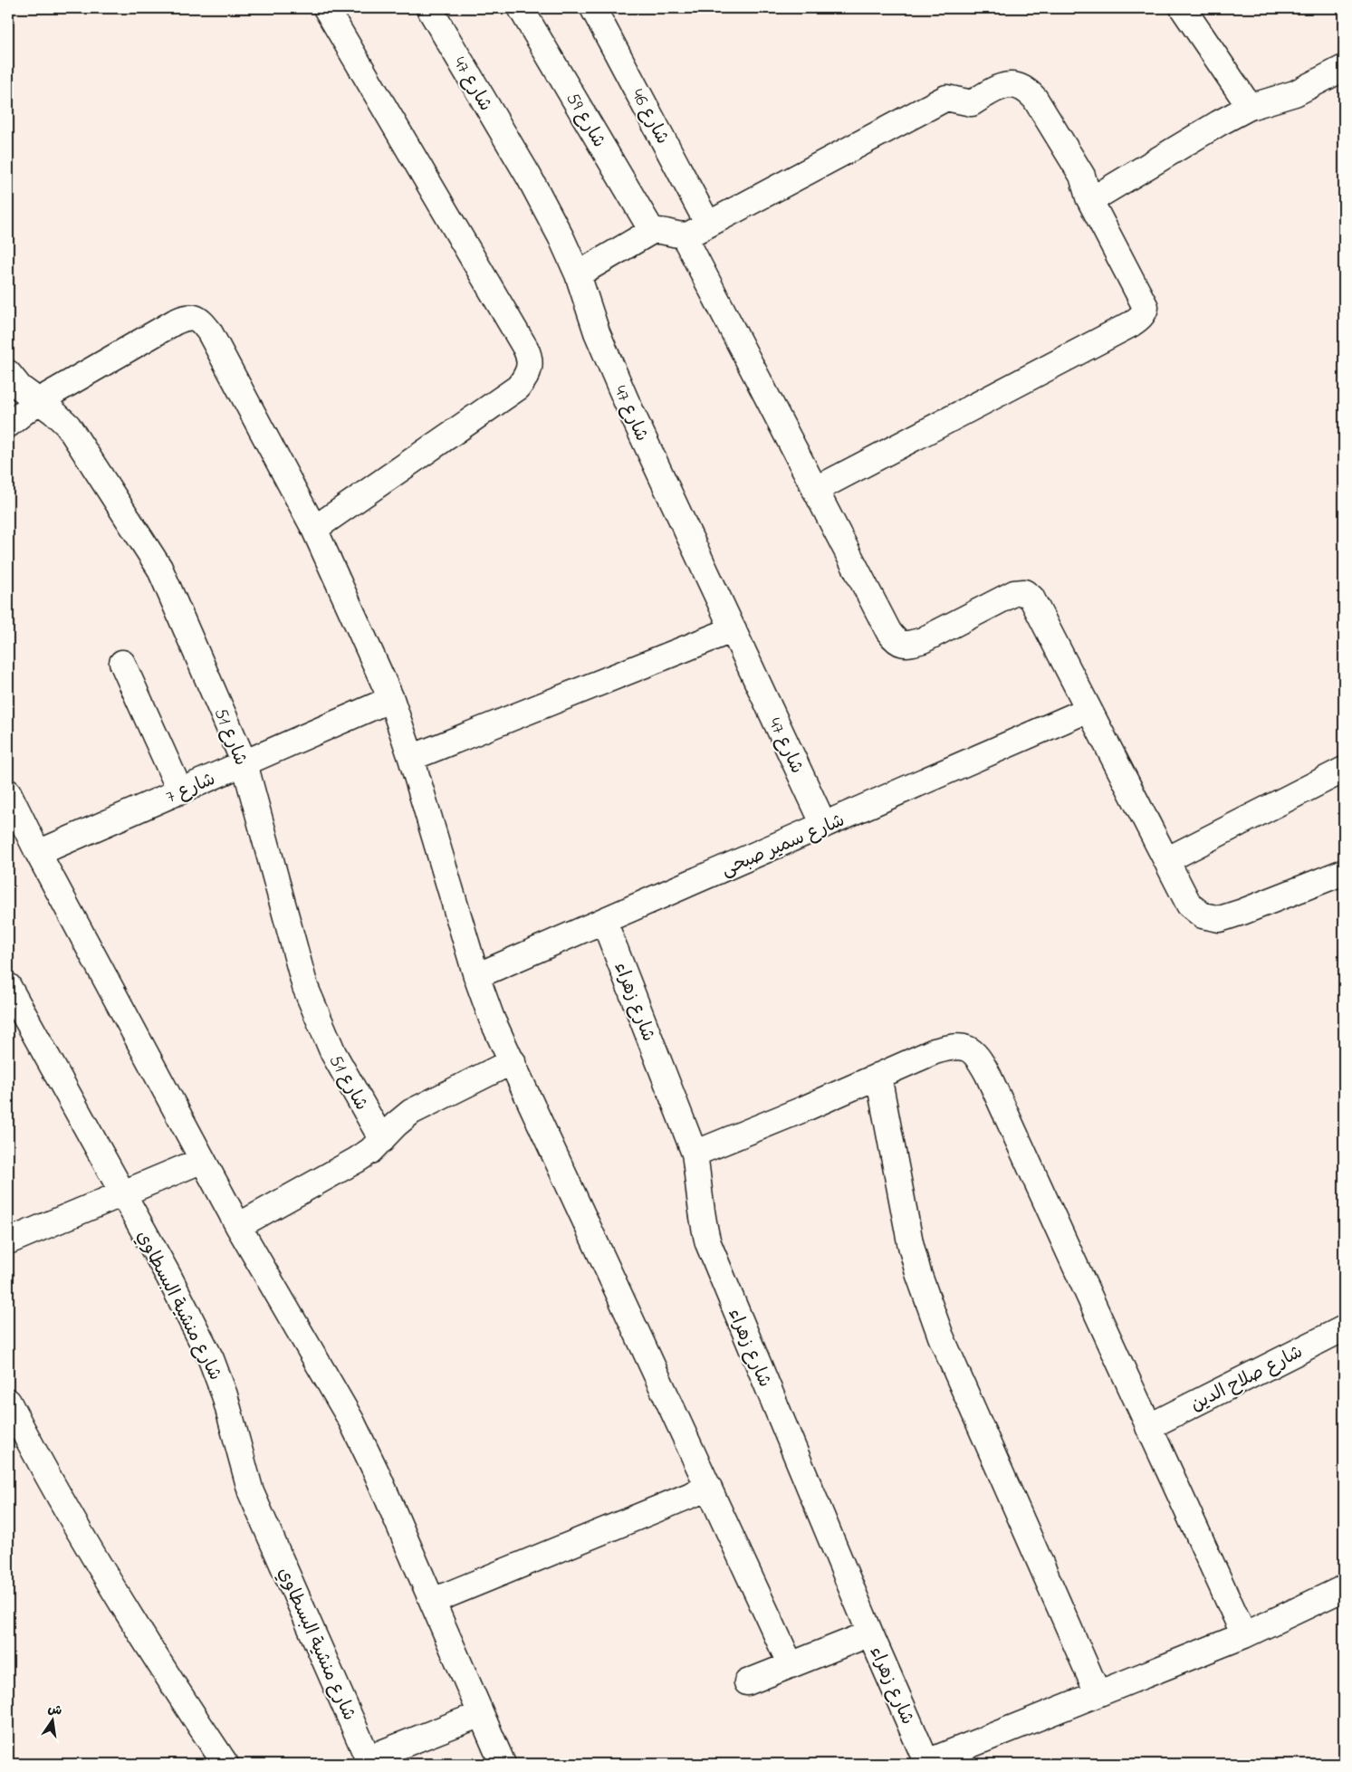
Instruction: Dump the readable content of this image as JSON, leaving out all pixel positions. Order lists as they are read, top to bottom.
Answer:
{
  "streets": {
    "street": [
      "شارع 47",
      "شارع 46",
      "شارع 59",
      "شارع 51",
      "شارع 7",
      "شارع سمير صبحى",
      "شارع زهراء",
      "شارع منشية البسطاوي",
      "شارع صلاح الدين"
    ]
  },
  "crossings": [
    ["شارع 47", "شارع سمير صبحى"],
    ["شارع 51", "شارع 7"],
    ["شارع سمير صبحى", "شارع زهراء"]
  ],
  "north": "top"
}
